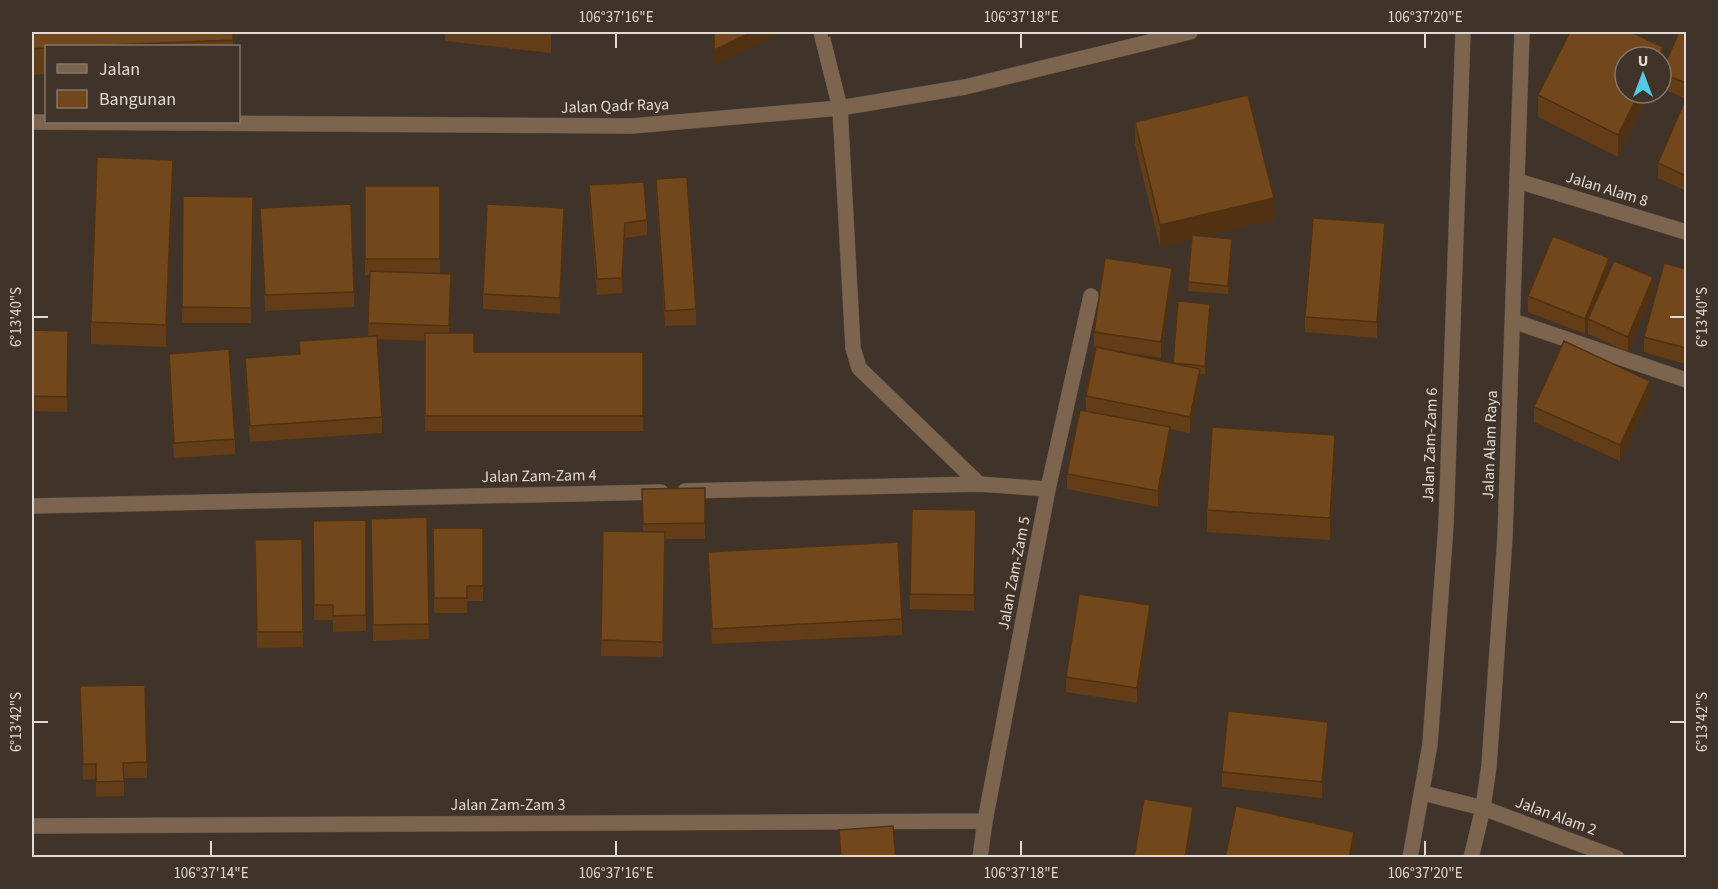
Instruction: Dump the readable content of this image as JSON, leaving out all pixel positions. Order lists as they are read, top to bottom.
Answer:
{
  "streets": {
    "street": [
      "Jalan Qadr Raya",
      "Jalan Alam 8",
      "Jalan Zam-Zam 6",
      "Jalan Alam Raya",
      "Jalan Zam-Zam 4",
      "Jalan Zam-Zam 5",
      "Jalan Zam-Zam 3",
      "Jalan Alam 2"
    ]
  },
  "crossings": [
    ["Jalan Alam 8", "Jalan Alam Raya"],
    ["Jalan Zam-Zam 6", "Jalan Alam 2"],
    ["Jalan Alam Raya", "Jalan Alam 2"],
    ["Jalan Zam-Zam 4", "Jalan Zam-Zam 5"],
    ["Jalan Zam-Zam 5", "Jalan Zam-Zam 3"]
  ],
  "legend": ["Jalan", "Bangunan"],
  "north": "top",
  "coordinates": [
    "106°37'16\"E",
    "106°37'18\"E",
    "106°37'20\"E",
    "6°13'40\"S",
    "6°13'42\"S",
    "106°37'14\"E"
  ]
}
